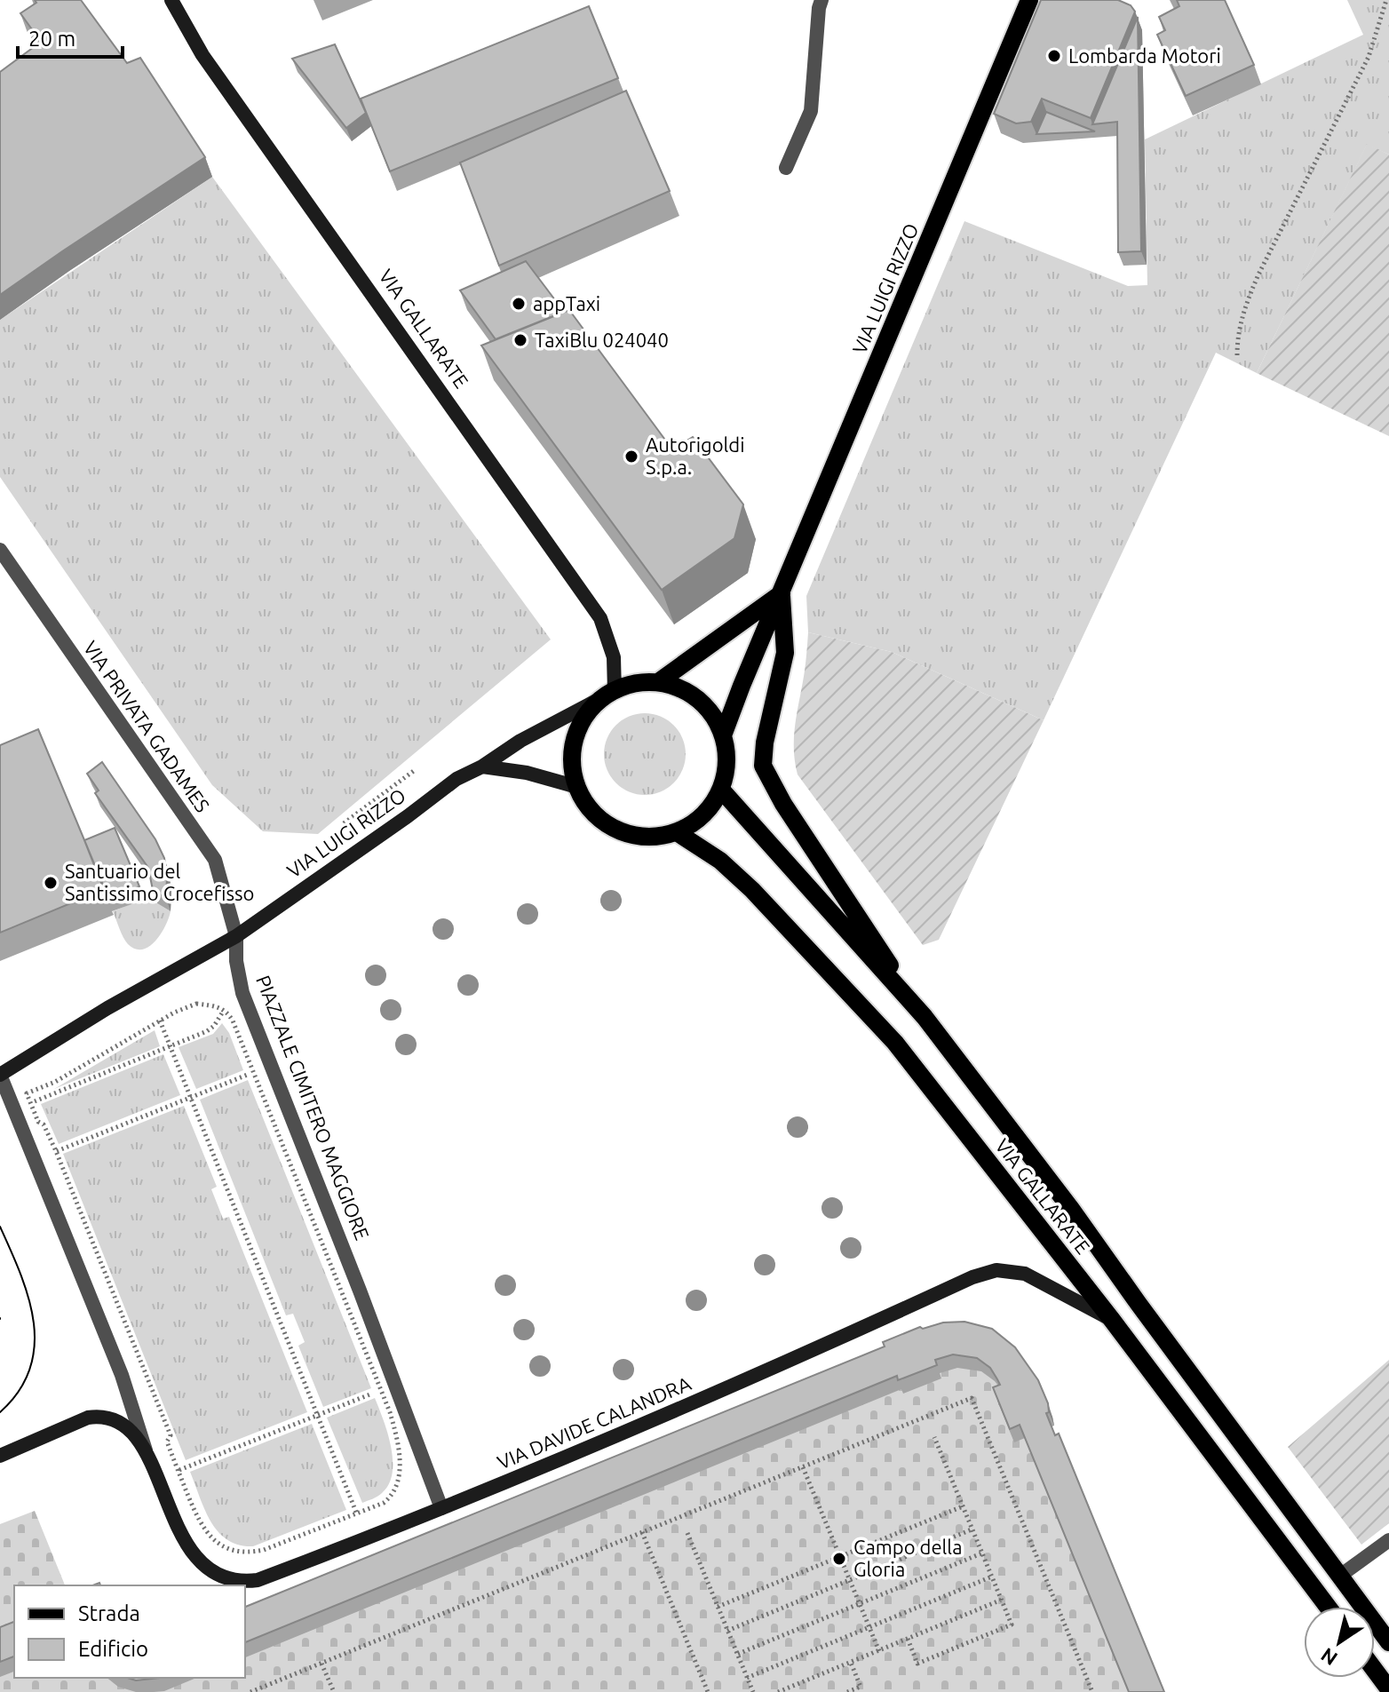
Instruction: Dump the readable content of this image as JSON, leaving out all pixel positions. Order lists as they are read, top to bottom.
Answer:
{
  "streets": {
    "main road": ["VIA LUIGI RIZZO", "VIA GALLARATE", "VIA DAVIDE CALANDRA"],
    "street": ["VIA PRIVATA GADAMES", "PIAZZALE CIMITERO MAGGIORE"]
  },
  "crossings": [
    ["VIA LUIGI RIZZO", "VIA GALLARATE"],
    ["VIA LUIGI RIZZO", "VIA PRIVATA GADAMES"],
    ["VIA LUIGI RIZZO", "PIAZZALE CIMITERO MAGGIORE"],
    ["VIA GALLARATE", "VIA DAVIDE CALANDRA"],
    ["VIA PRIVATA GADAMES", "PIAZZALE CIMITERO MAGGIORE"],
    ["PIAZZALE CIMITERO MAGGIORE", "VIA DAVIDE CALANDRA"]
  ],
  "places": [
    "Lombarda Motori",
    "appTaxi",
    "TaxiBlu 024040",
    "Autorigoldi S.p.a.",
    "Santuario del Santissimo Crocefisso",
    "Campo della Gloria"
  ],
  "legend": ["Strada", "Edificio"],
  "scale_bar": "20 m",
  "north": "bottom left"
}
